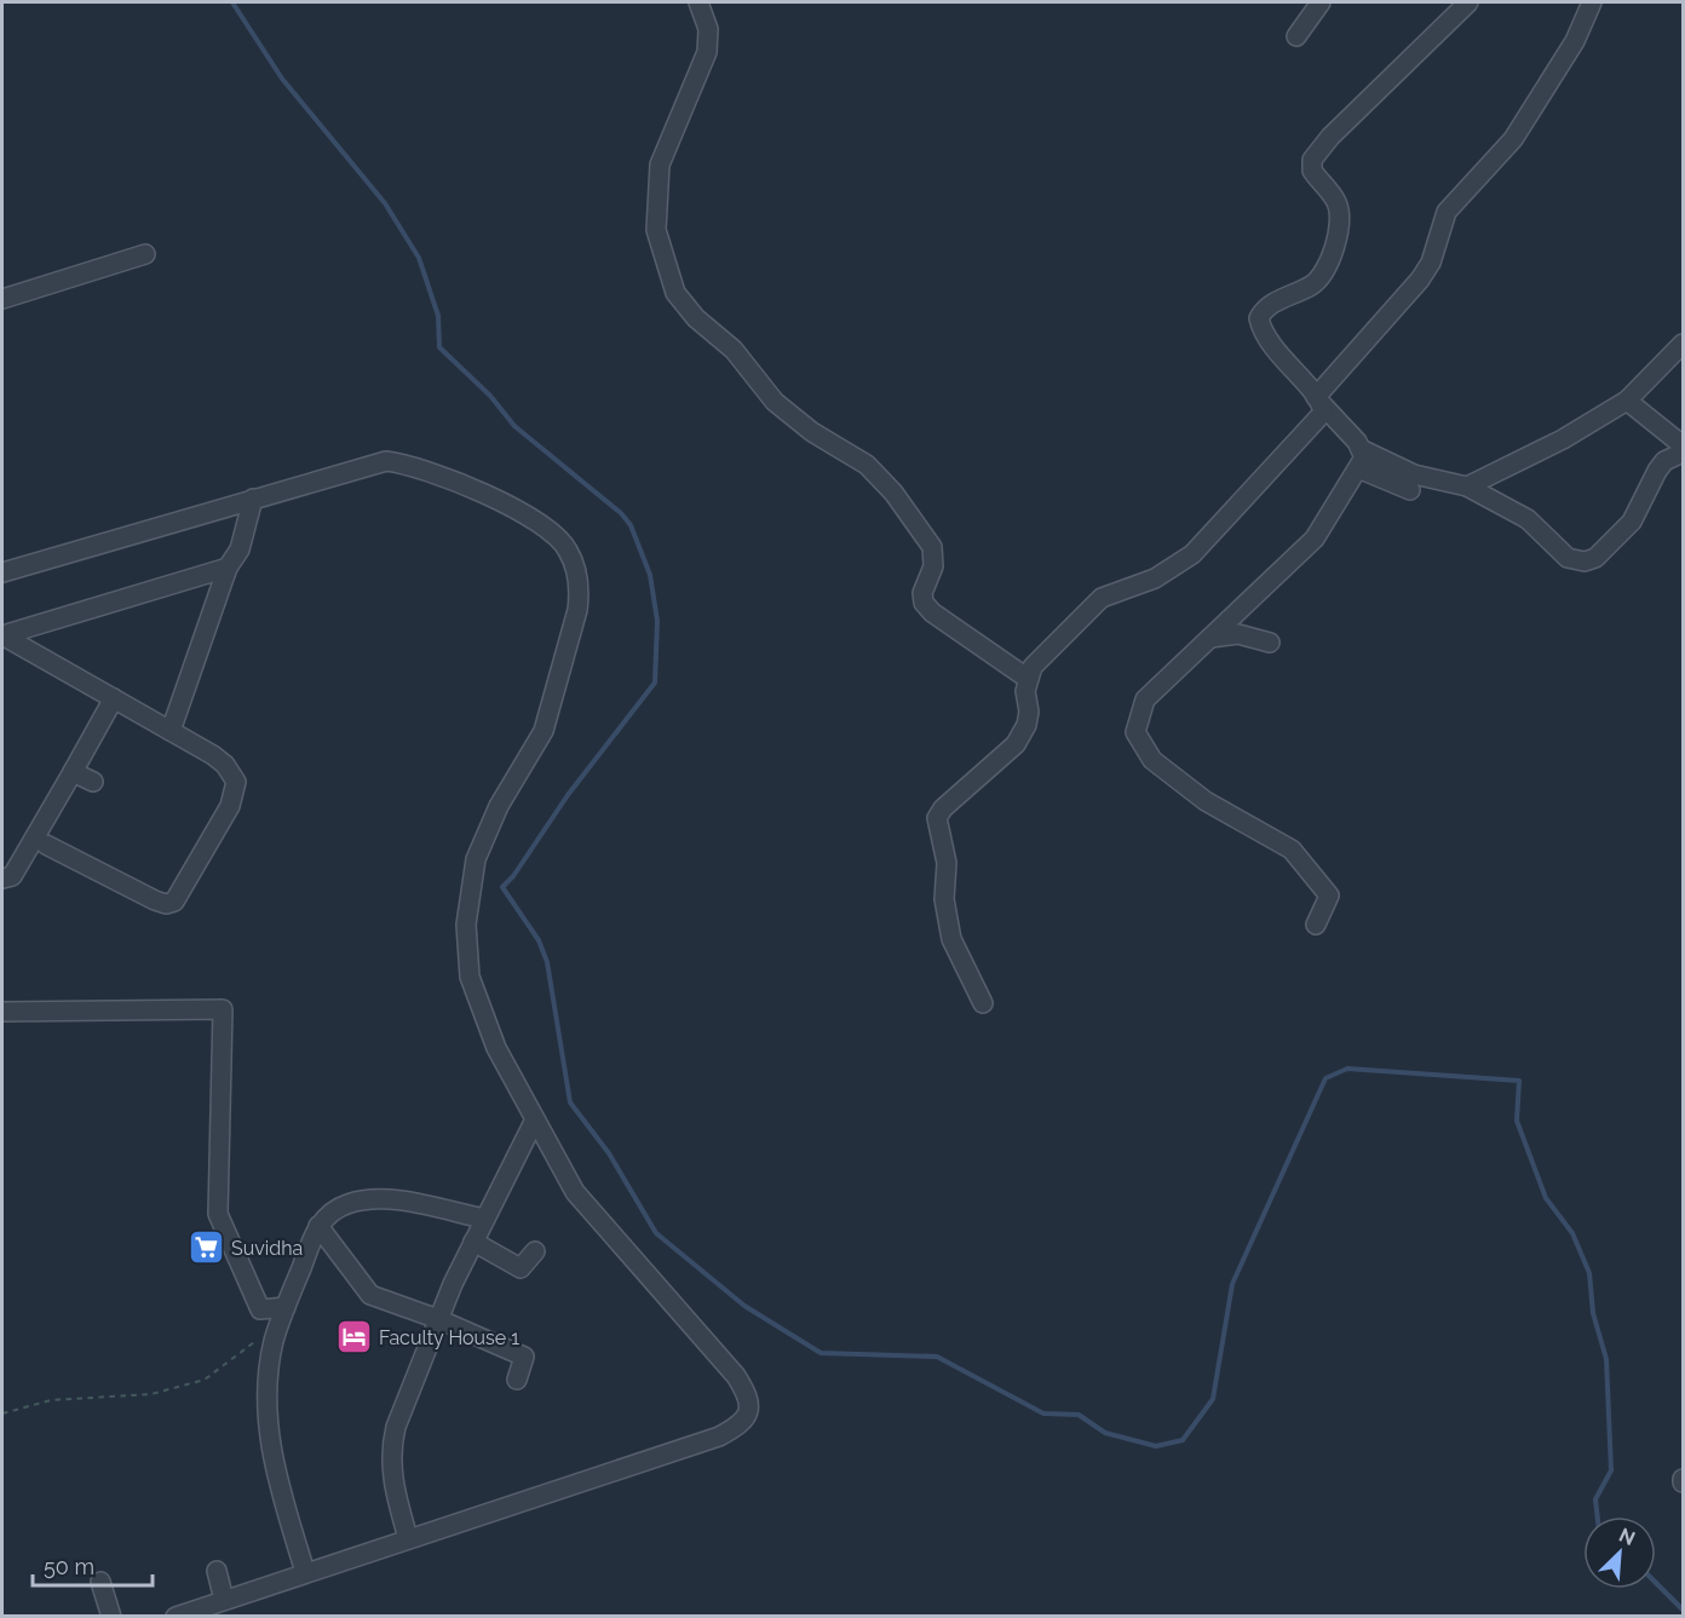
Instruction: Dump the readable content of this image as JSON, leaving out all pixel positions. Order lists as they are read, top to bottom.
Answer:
{
  "places": {
    "supermarket": ["Suvidha"],
    "hotel": ["Faculty House 1"]
  },
  "scale_bar": "50 m",
  "north": "top right"
}
